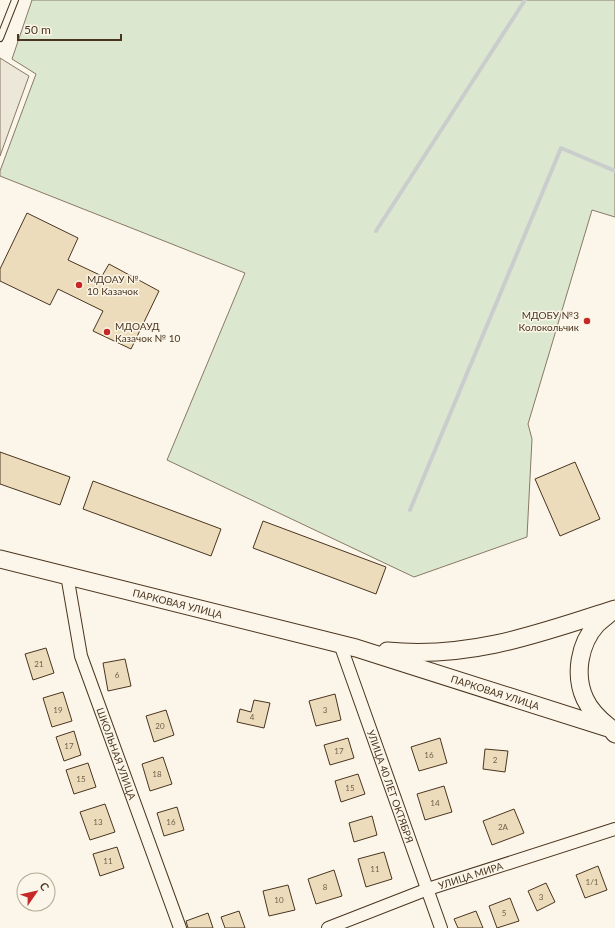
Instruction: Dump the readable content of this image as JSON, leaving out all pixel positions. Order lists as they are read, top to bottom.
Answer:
{
  "streets": {
    "main road": ["ПАРКОВАЯ УЛИЦА"],
    "street": ["ШКОЛЬНАЯ УЛИЦА", "УЛИЦА 40 ЛЕТ ОКТЯБРЯ", "УЛИЦА МИРА"]
  },
  "crossings": [
    ["ПАРКОВАЯ УЛИЦА", "ШКОЛЬНАЯ УЛИЦА"],
    ["ПАРКОВАЯ УЛИЦА", "УЛИЦА 40 ЛЕТ ОКТЯБРЯ"],
    ["УЛИЦА 40 ЛЕТ ОКТЯБРЯ", "УЛИЦА МИРА"]
  ],
  "places": ["МДОАУ № 10 Казачок", "МДОБУ №3 Колокольчик", "МДОАУД Казачок № 10"],
  "house_numbers": [
    "21",
    "6",
    "19",
    "3",
    "4",
    "20",
    "17",
    "17",
    "16",
    "2",
    "18",
    "15",
    "15",
    "14",
    "13",
    "16",
    "2А",
    "11",
    "11",
    "1/1",
    "8",
    "3",
    "10",
    "5"
  ],
  "scale_bar": "50 m",
  "north": "top right"
}
